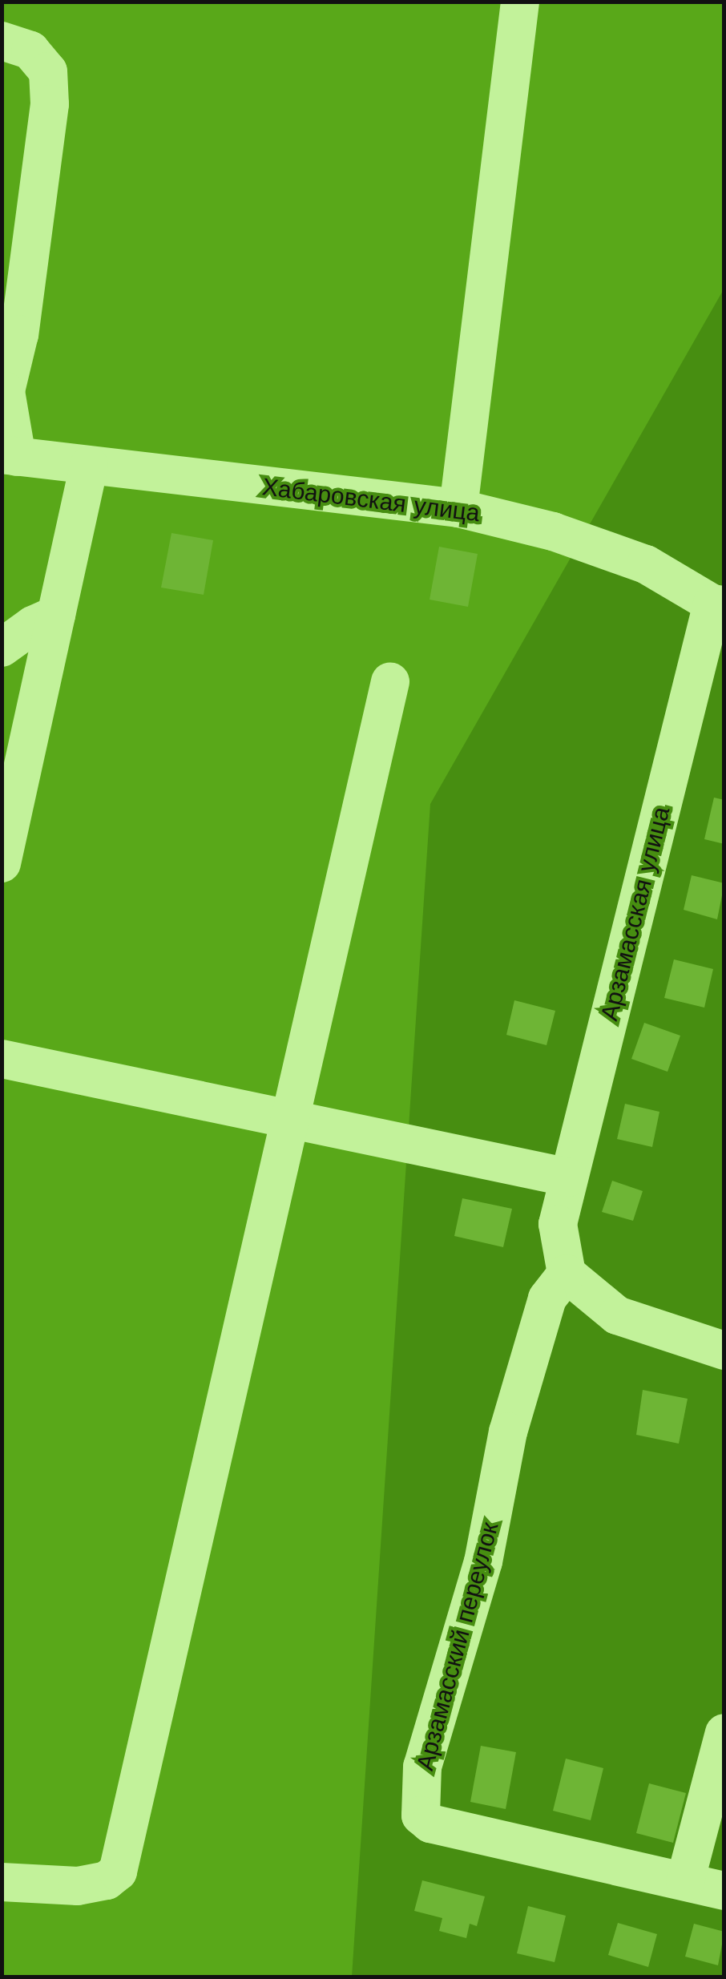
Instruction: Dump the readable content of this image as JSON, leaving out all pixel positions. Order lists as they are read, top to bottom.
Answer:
{
  "streets": {
    "street": ["Хабаровская улица", "Арзамасская улица", "Арзамасский переулок"]
  },
  "crossings": [
    ["Хабаровская улица", "Арзамасская улица"],
    ["Арзамасская улица", "Арзамасский переулок"]
  ]
}
